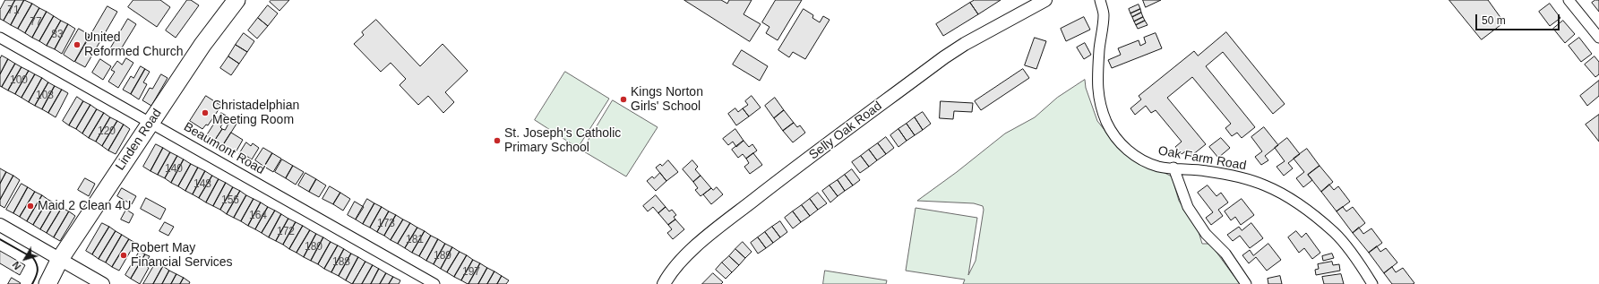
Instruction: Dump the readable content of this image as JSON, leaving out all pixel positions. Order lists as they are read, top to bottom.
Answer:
{
  "streets": {
    "highway": ["Linden Road"],
    "street": ["Selly Oak Road", "Beaumont Road", "Oak Farm Road"]
  },
  "crossings": [
    ["Linden Road", "Beaumont Road"]
  ],
  "places": [
    "United Reformed Church",
    "Kings Norton Girls' School",
    "Christadelphian Meeting Room",
    "St. Joseph's Catholic Primary School",
    "Maid 2 Clean 4U",
    "Robert May Financial Services"
  ],
  "house_numbers": [
    "71",
    "77",
    "83",
    "100",
    "108",
    "120",
    "140",
    "148",
    "156",
    "164",
    "173",
    "172",
    "181",
    "180",
    "189",
    "188",
    "197"
  ],
  "scale_bar": "50 m",
  "north": "bottom left"
}
